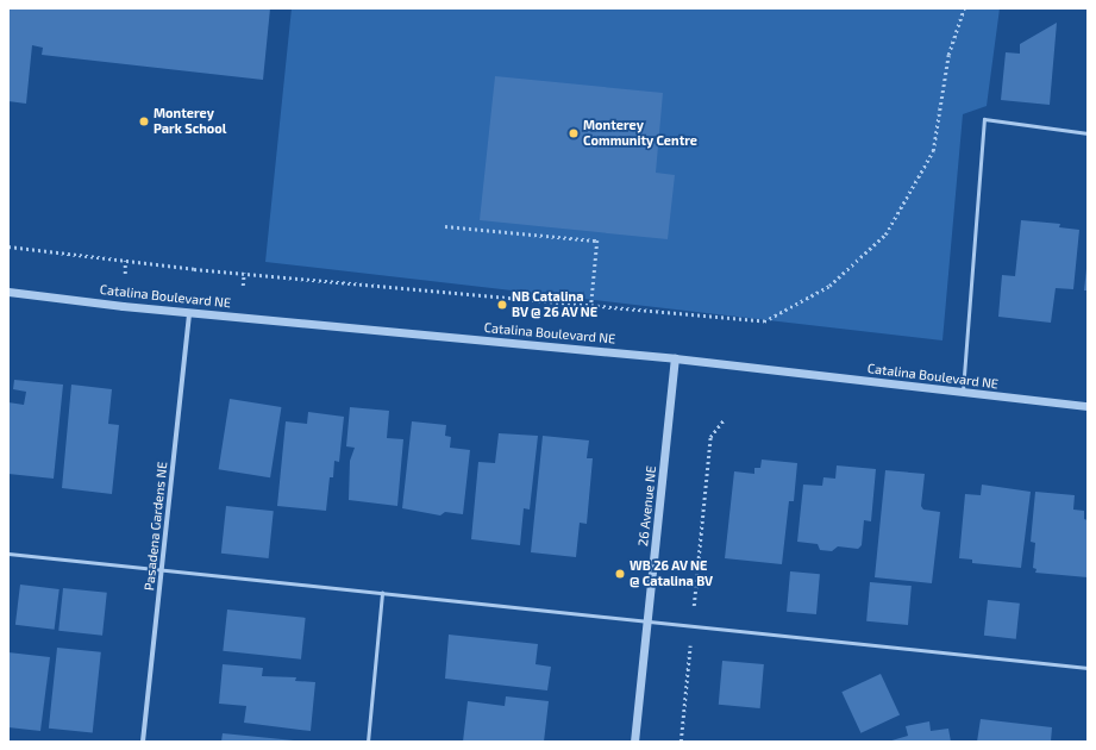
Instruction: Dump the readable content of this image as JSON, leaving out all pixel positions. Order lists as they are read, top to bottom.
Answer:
{
  "streets": {
    "street": ["Catalina Boulevard NE", "26 Avenue NE", "Pasadena Gardens NE"]
  },
  "crossings": [
    ["Catalina Boulevard NE", "26 Avenue NE"],
    ["Catalina Boulevard NE", "Pasadena Gardens NE"]
  ],
  "places": [
    "Monterey Park School",
    "Monterey Community Centre",
    "NB Catalina BV @ 26 AV NE",
    "WB 26 AV NE @ Catalina BV"
  ]
}
